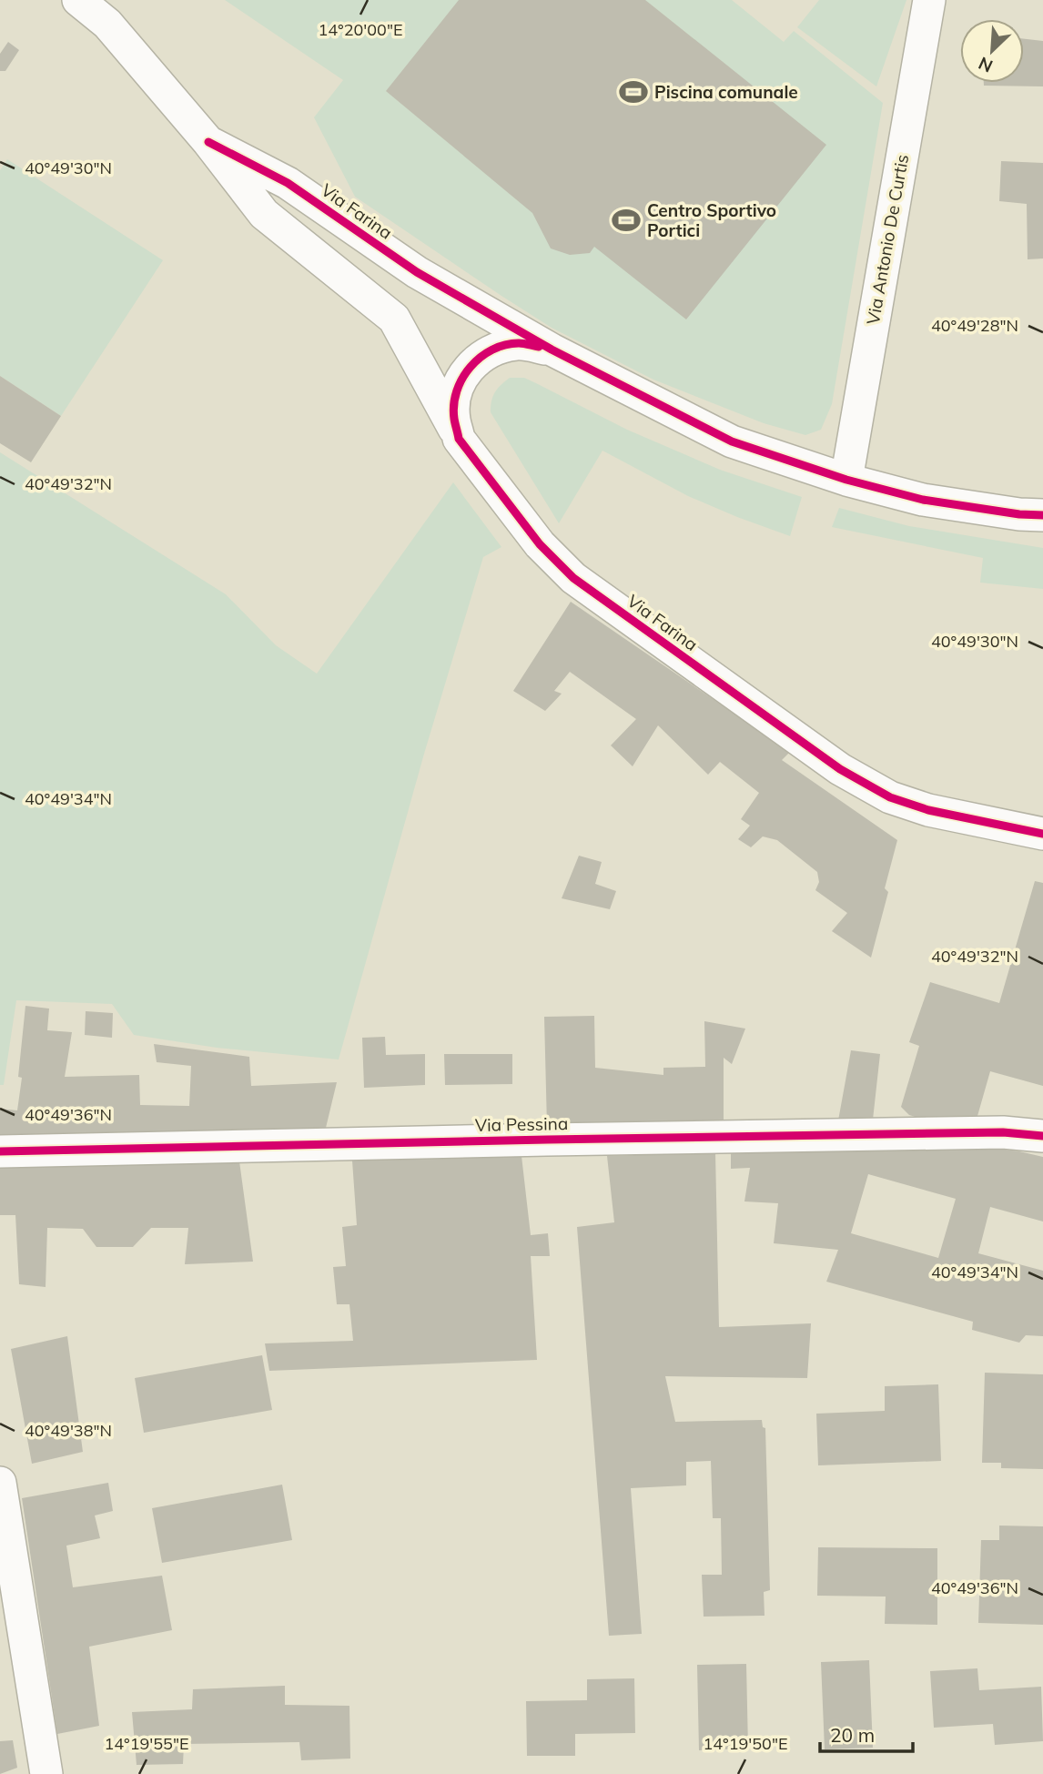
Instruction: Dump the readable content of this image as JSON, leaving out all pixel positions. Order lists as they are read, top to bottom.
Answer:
{
  "streets": {
    "street": ["Via Farina", "Via Antonio De Curtis", "Via Pessina"]
  },
  "crossings": [
    ["Via Farina", "Via Antonio De Curtis"]
  ],
  "places": {
    "sports": ["Piscina comunale", "Centro Sportivo Portici"]
  },
  "scale_bar": "20 m",
  "north": "bottom left",
  "coordinates": [
    "14°20'00\"E",
    "40°49'30\"N",
    "40°49'28\"N",
    "40°49'32\"N",
    "40°49'34\"N",
    "40°49'36\"N",
    "40°49'38\"N",
    "14°19'55\"E",
    "14°19'50\"E"
  ]
}
